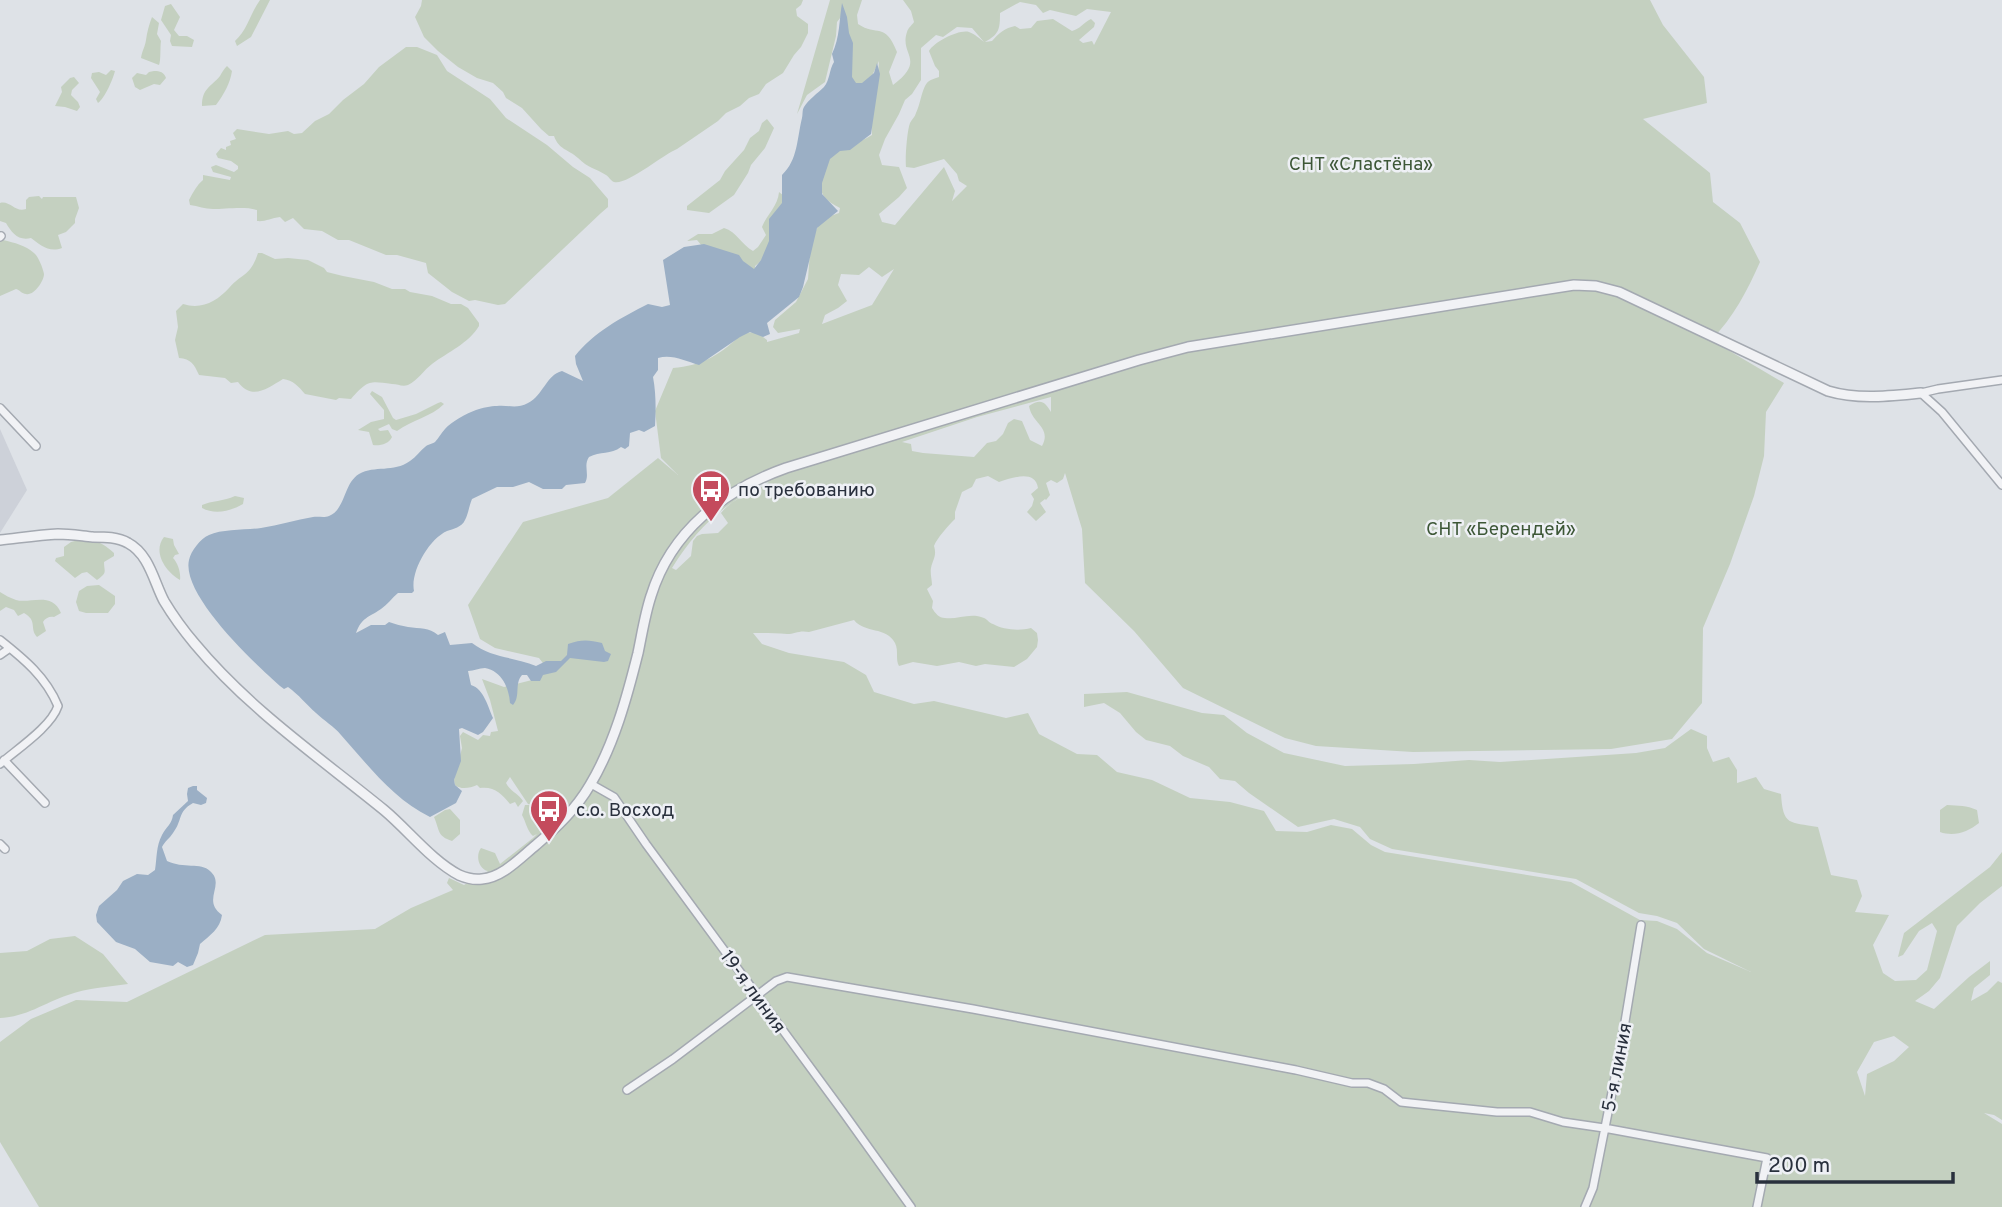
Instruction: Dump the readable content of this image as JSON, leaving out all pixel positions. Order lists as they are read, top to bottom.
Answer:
{
  "streets": {
    "street": ["19-я линия", "5-я линия"]
  },
  "parks": ["СНТ «Сластёна»", "СНТ «Берендей»"],
  "places": {
    "bus stop": ["по требованию", "с.о. Восход"]
  },
  "scale_bar": "200 m"
}
